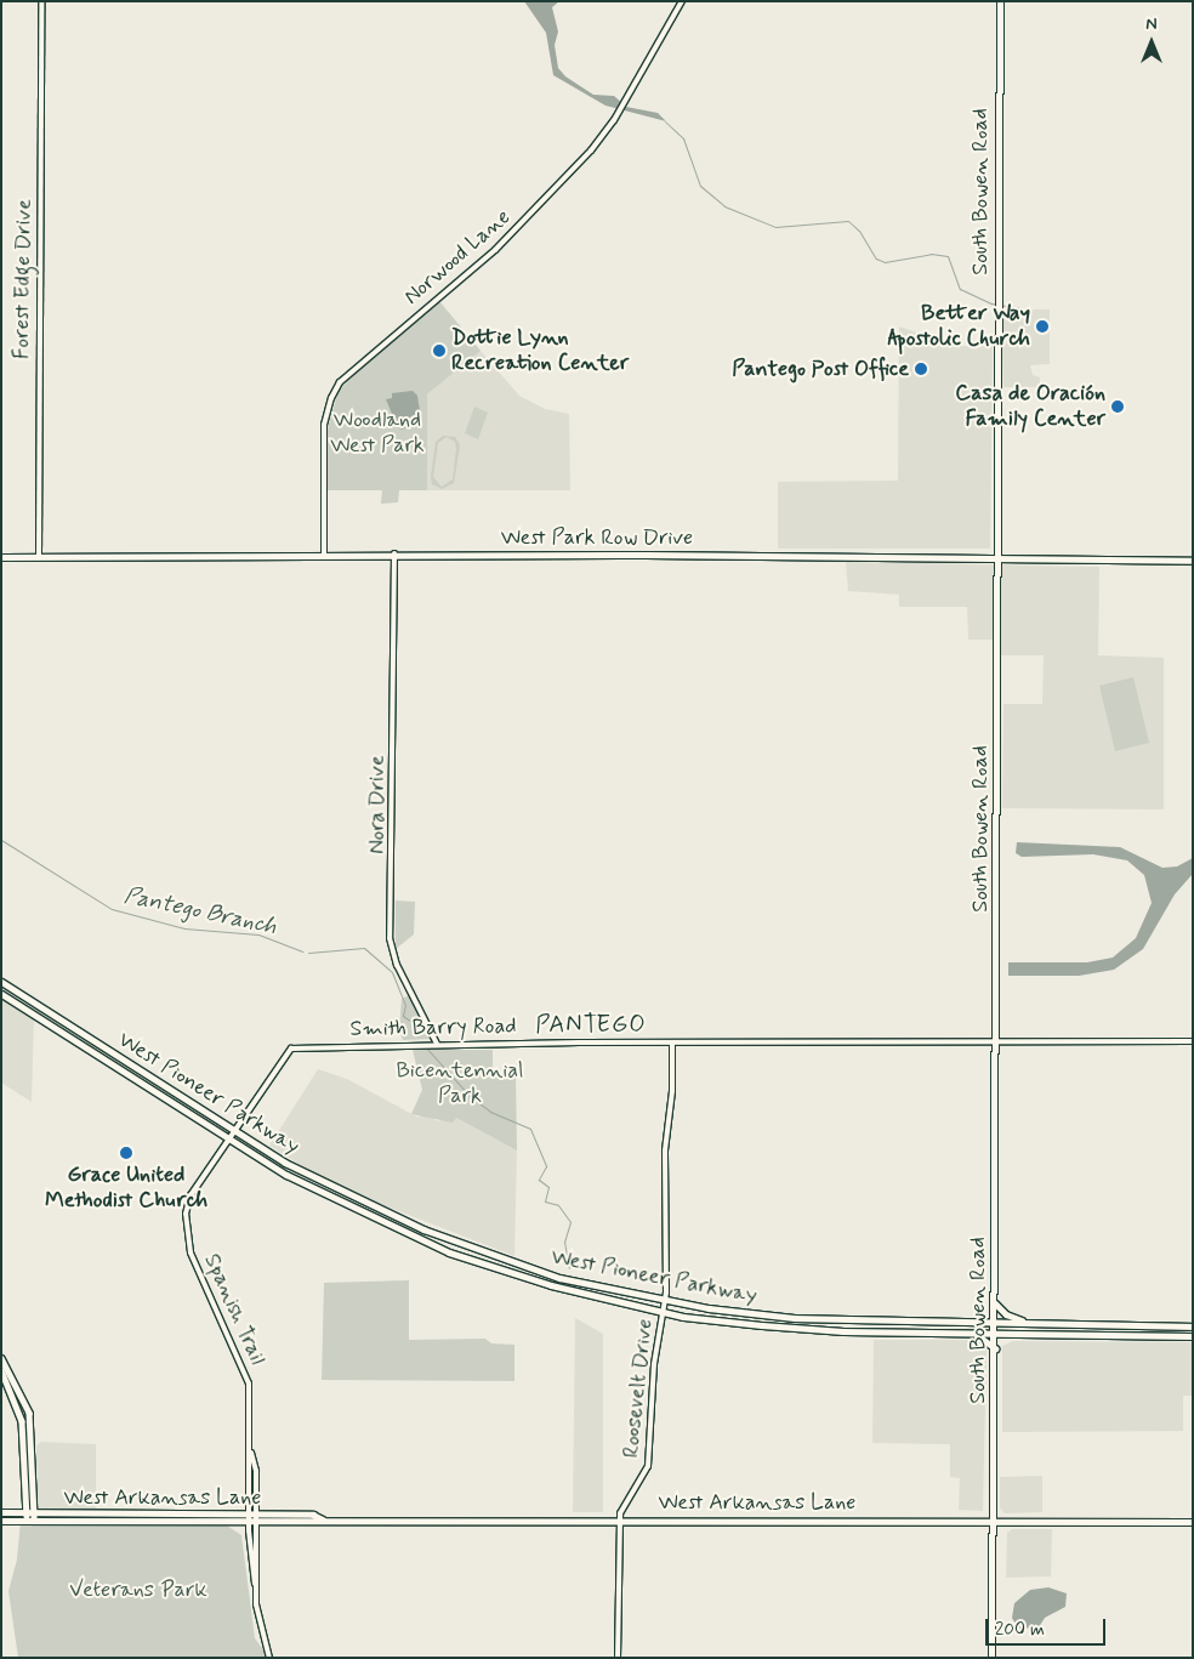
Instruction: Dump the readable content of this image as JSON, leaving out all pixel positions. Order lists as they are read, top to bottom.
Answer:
{
  "streets": {
    "main road": [
      "South Bowen Road",
      "West Park Row Drive",
      "West Pioneer Parkway",
      "West Arkansas Lane"
    ],
    "street": [
      "Norwood Lane",
      "Forest Edge Drive",
      "Nora Drive",
      "Smith Barry Road",
      "Spanish Trail",
      "Roosevelt Drive"
    ]
  },
  "crossings": [
    ["South Bowen Road", "West Park Row Drive"],
    ["South Bowen Road", "Smith Barry Road"],
    ["South Bowen Road", "West Pioneer Parkway"],
    ["South Bowen Road", "West Arkansas Lane"],
    ["Norwood Lane", "West Park Row Drive"],
    ["Forest Edge Drive", "West Park Row Drive"],
    ["West Park Row Drive", "Nora Drive"],
    ["Nora Drive", "Smith Barry Road"],
    ["Smith Barry Road", "West Pioneer Parkway"],
    ["Smith Barry Road", "Spanish Trail"],
    ["Smith Barry Road", "Roosevelt Drive"],
    ["West Pioneer Parkway", "Roosevelt Drive"],
    ["Spanish Trail", "West Arkansas Lane"],
    ["Roosevelt Drive", "West Arkansas Lane"]
  ],
  "districts": ["PANTEGO"],
  "water": ["Pantego Branch"],
  "parks": ["Woodland West Park", "Bicentennial Park", "Veterans Park"],
  "places": [
    "Better Way Apostolic Church",
    "Dottie Lynn Recreation Center",
    "Pantego Post Office",
    "Casa de Oración Family Center",
    "Grace United Methodist Church"
  ],
  "scale_bar": "200 m",
  "north": "top"
}
